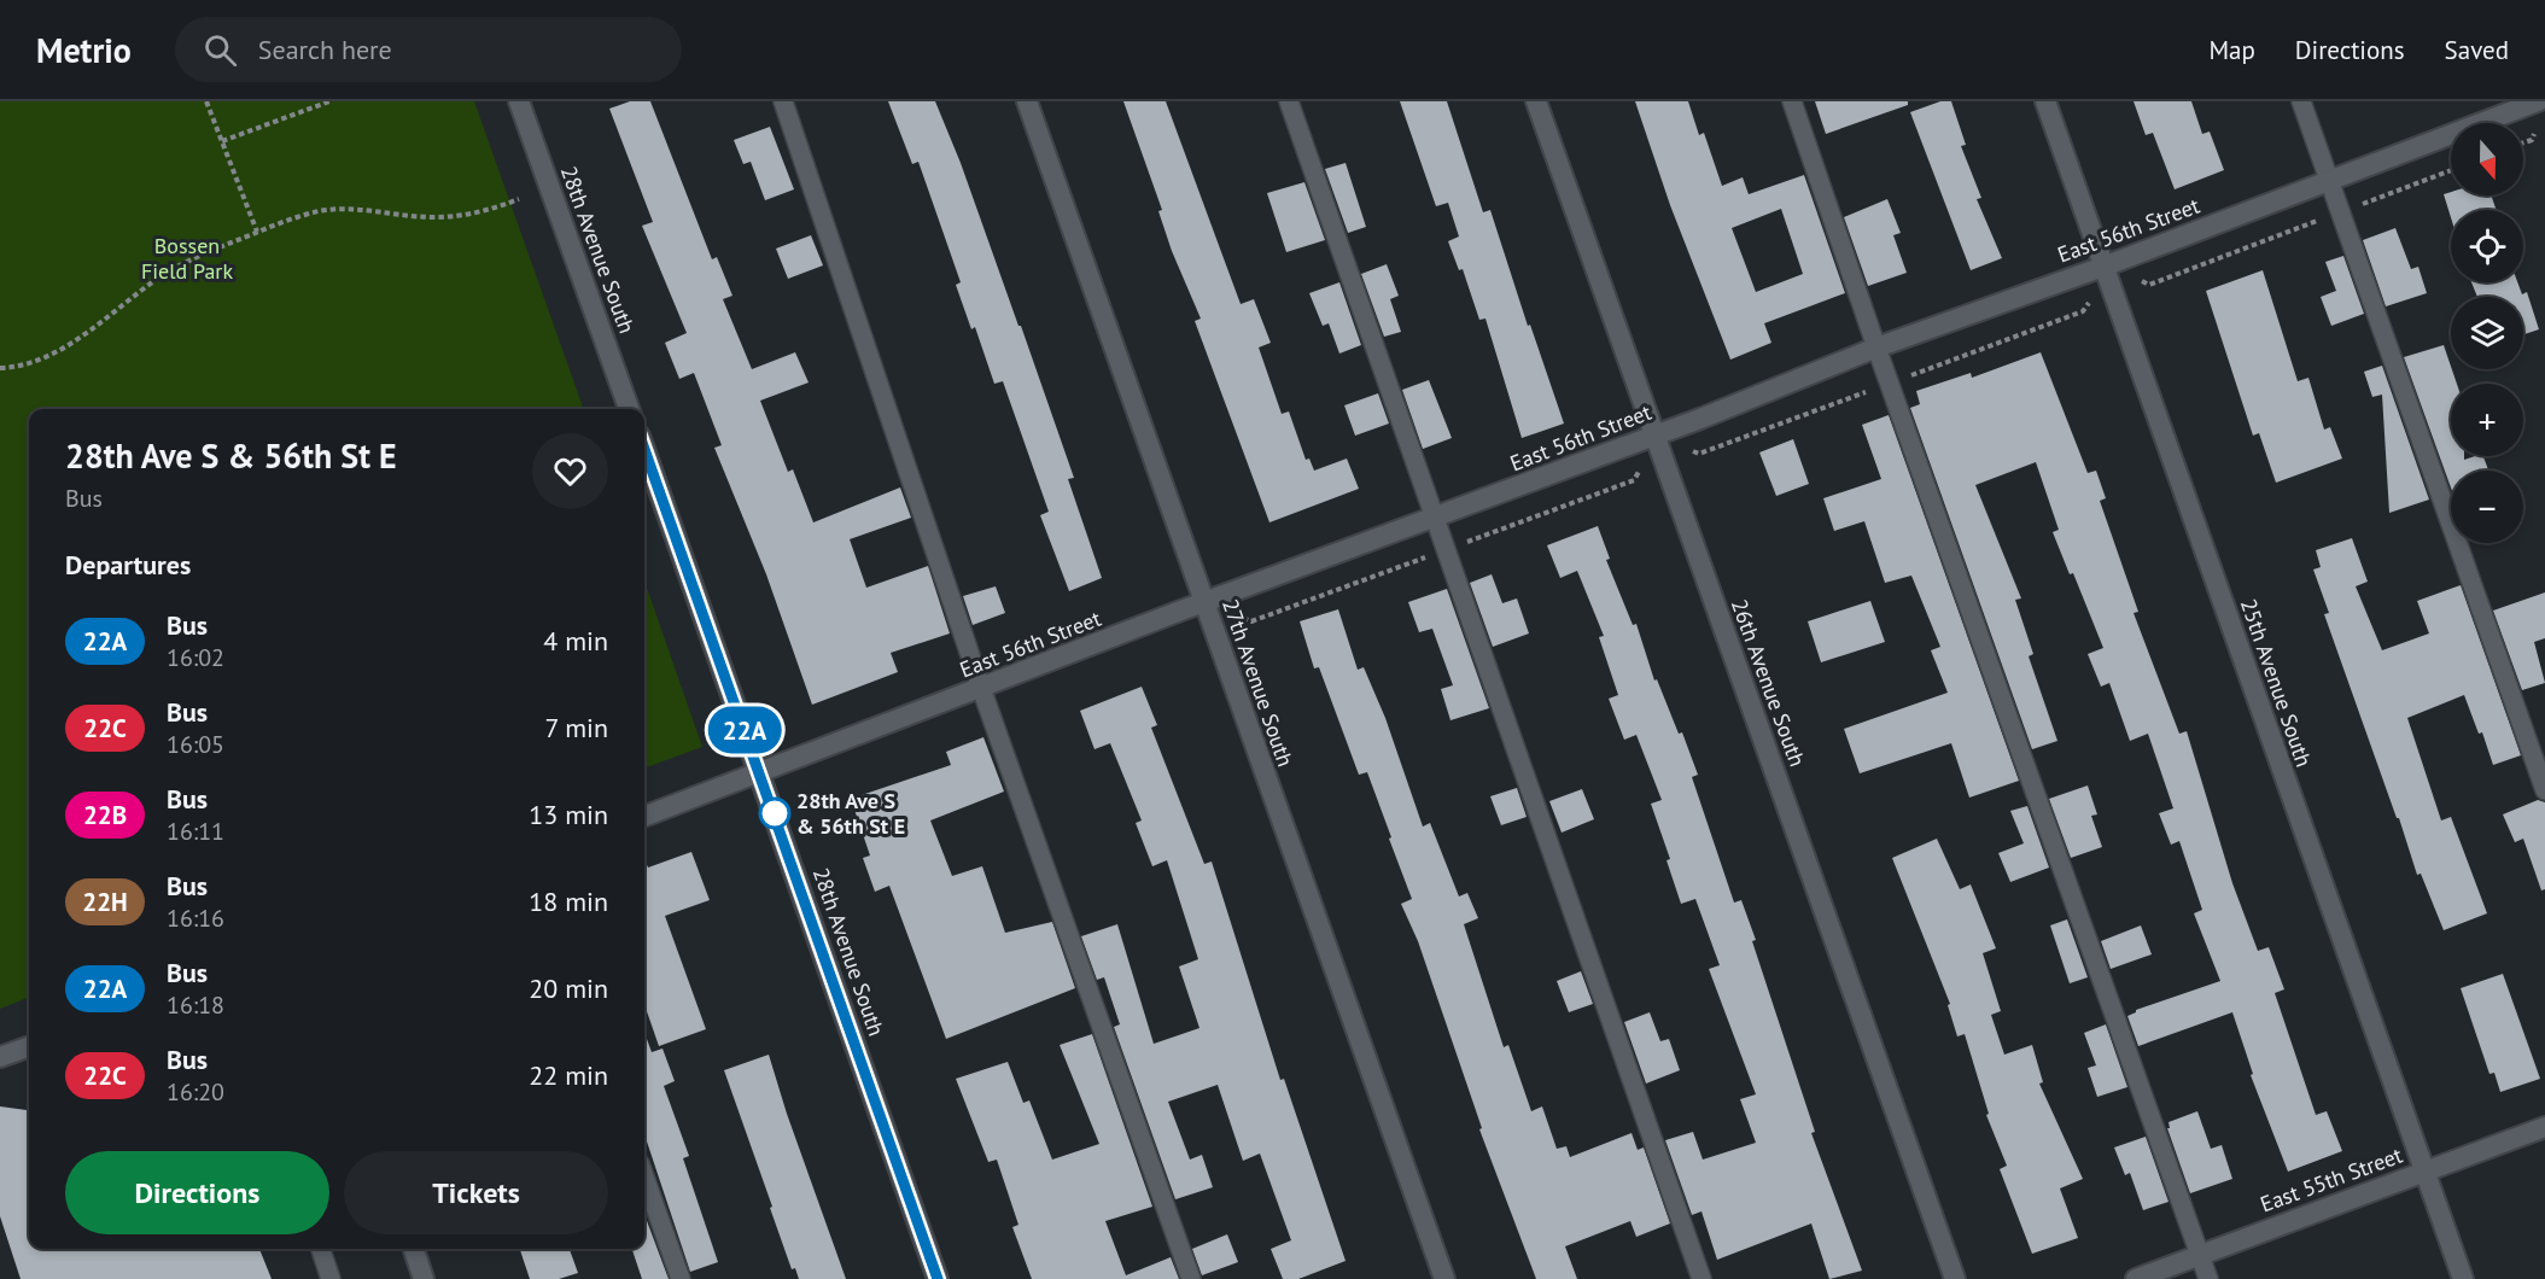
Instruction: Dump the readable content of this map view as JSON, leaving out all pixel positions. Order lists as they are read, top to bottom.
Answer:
{
  "streets": {
    "street": [
      "East 56th Street",
      "28th Avenue South",
      "27th Avenue South",
      "26th Avenue South",
      "25th Avenue South",
      "East 55th Street"
    ]
  },
  "crossings": [
    ["East 56th Street", "28th Avenue South"],
    ["East 56th Street", "27th Avenue South"],
    ["East 56th Street", "26th Avenue South"],
    ["East 56th Street", "25th Avenue South"],
    ["25th Avenue South", "East 55th Street"]
  ],
  "parks": ["Bossen Field Park"],
  "places": ["28th Ave S & 56th St E"],
  "lines": ["bus line 22A"],
  "north": "bottom",
  "page": {
    "header": "Metrio",
    "search": "Search here",
    "nav": ["Map", "Directions", "Saved"],
    "on_map": "22A",
    "map_buttons": ["+", "−"],
    "heading": [
      ["28th Ave S & 56th St E", "Bus"],
      "Departures"
    ],
    "list": [
      {
        "mark": "22A",
        "name": "Bus",
        "note": "16:02",
        "value": "4 min"
      },
      {
        "mark": "22C",
        "name": "Bus",
        "note": "16:05",
        "value": "7 min"
      },
      {
        "mark": "22B",
        "name": "Bus",
        "note": "16:11",
        "value": "13 min"
      },
      {
        "mark": "22H",
        "name": "Bus",
        "note": "16:16",
        "value": "18 min"
      },
      {
        "mark": "22A",
        "name": "Bus",
        "note": "16:18",
        "value": "20 min"
      },
      {
        "mark": "22C",
        "name": "Bus",
        "note": "16:20",
        "value": "22 min"
      }
    ],
    "buttons": ["Directions", "Tickets"]
  }
}
